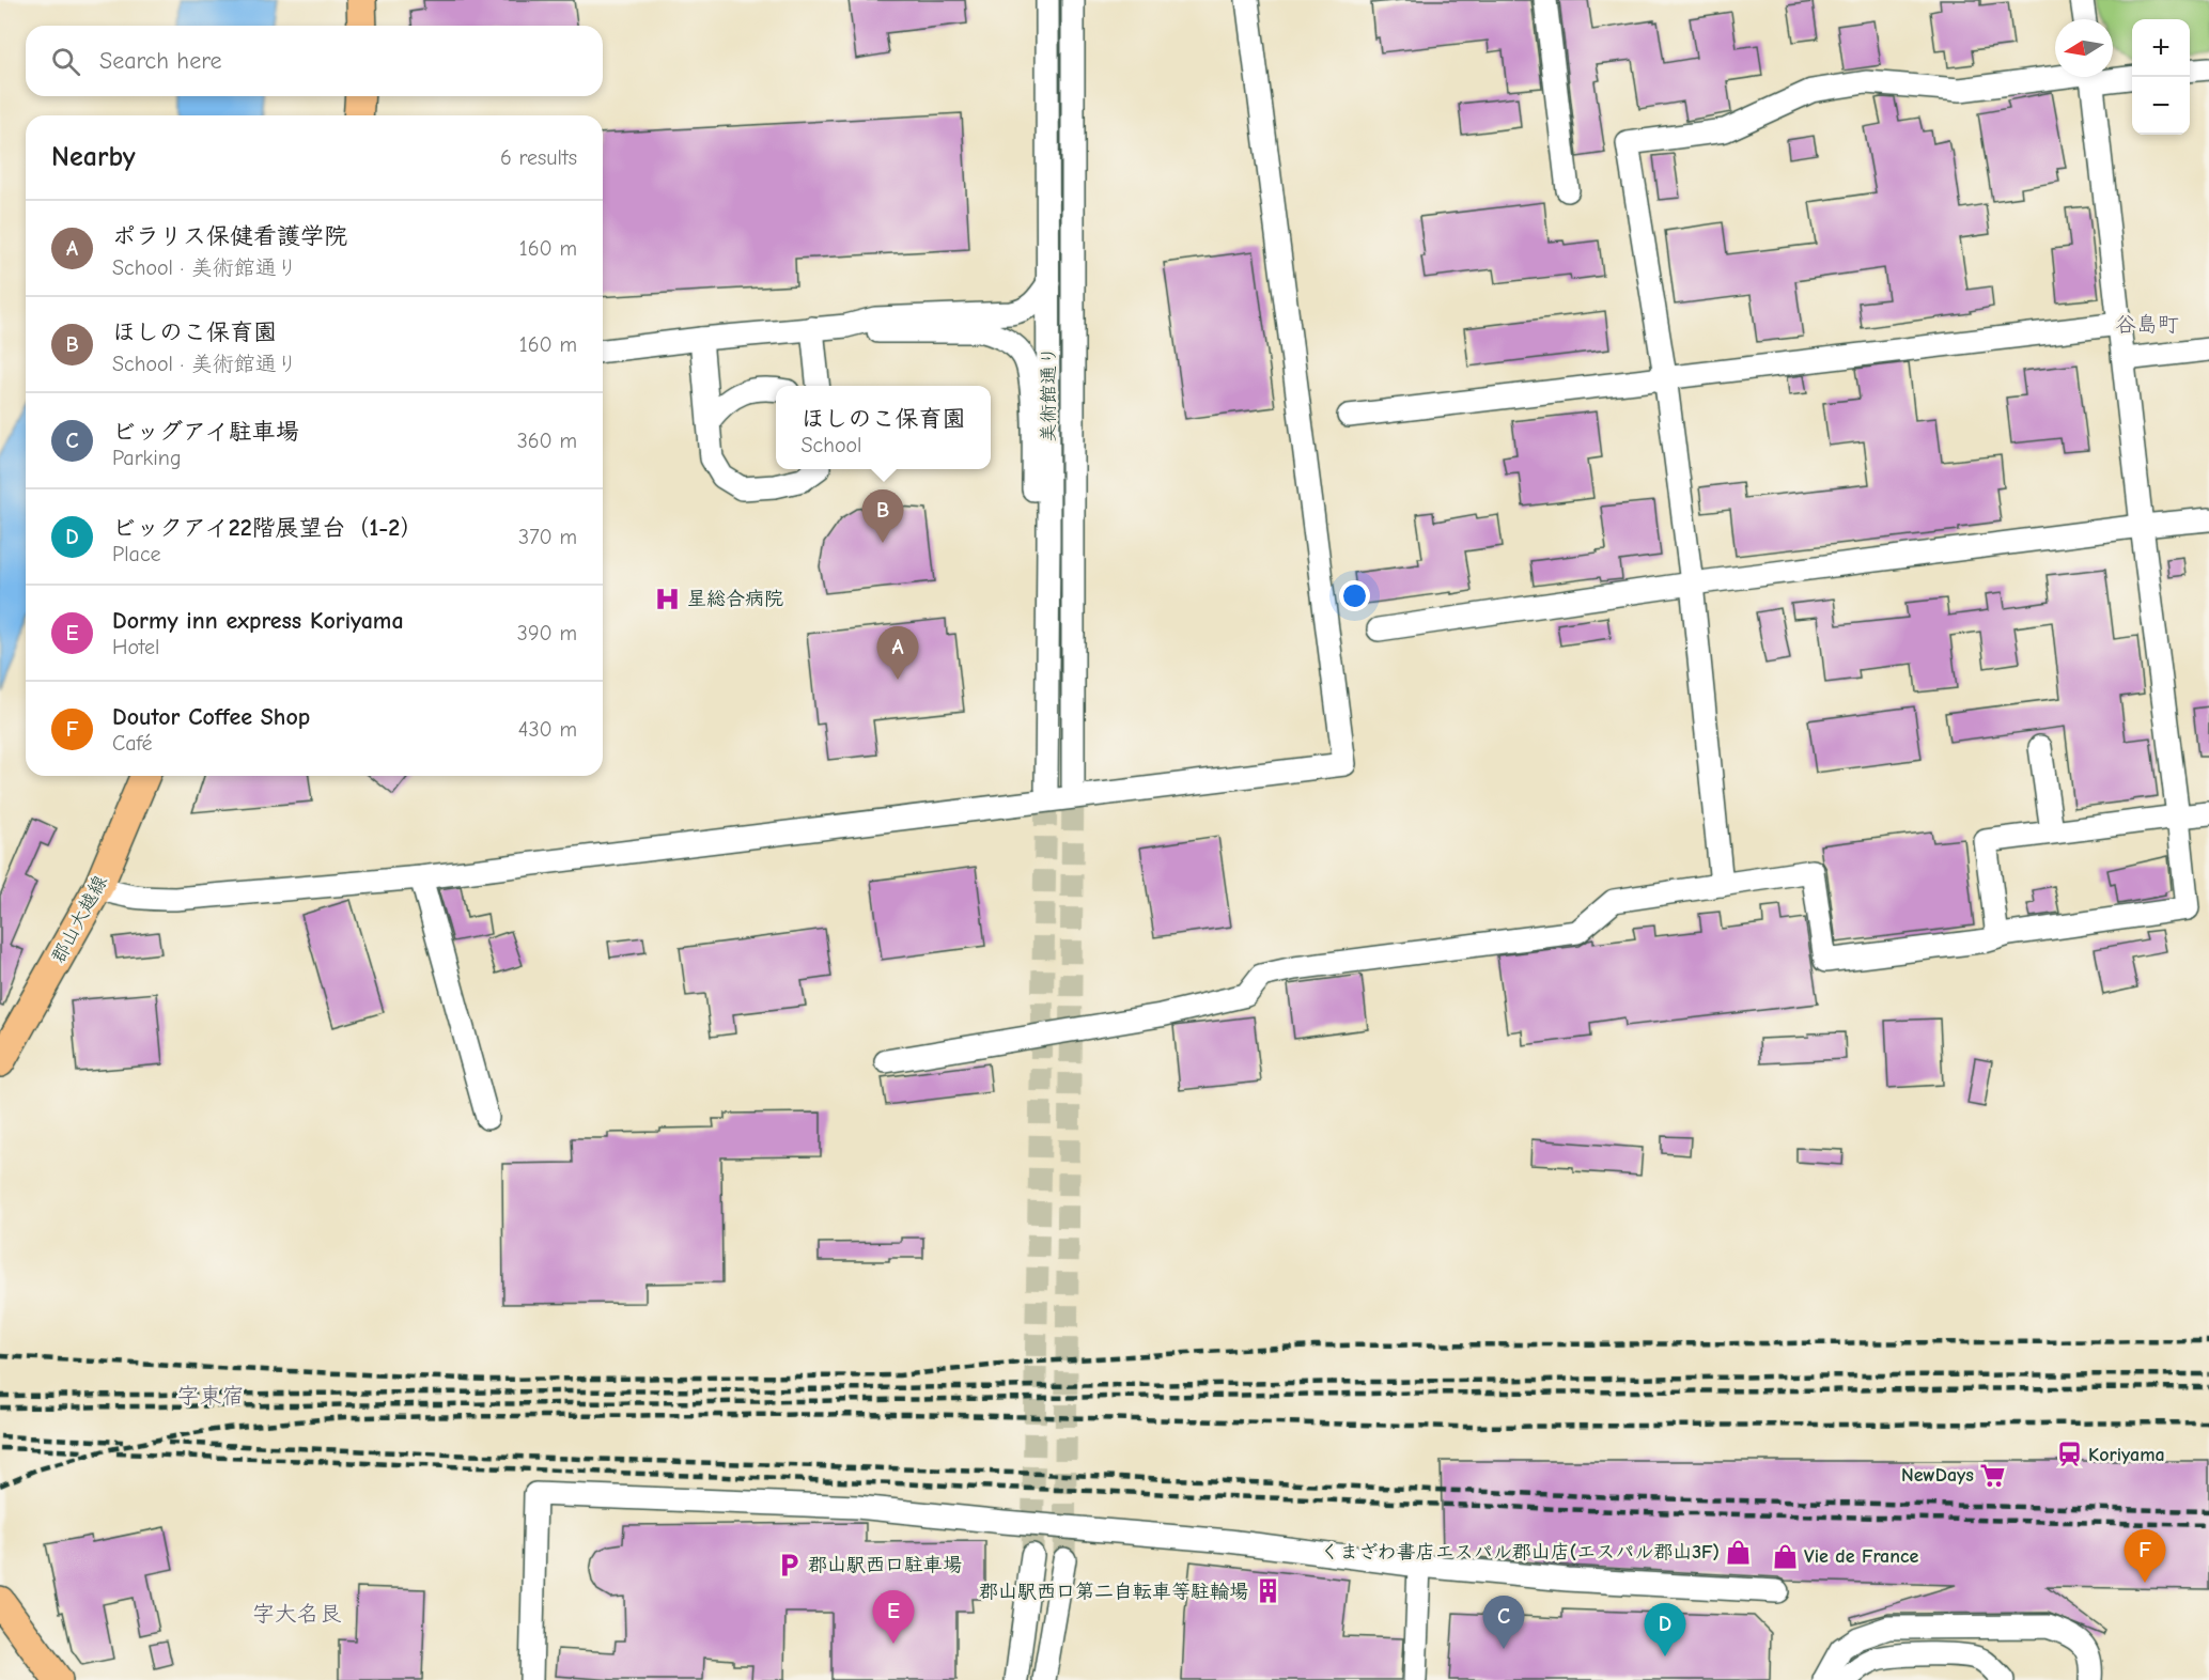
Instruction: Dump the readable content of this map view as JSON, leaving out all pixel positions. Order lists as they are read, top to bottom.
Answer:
{
  "streets": {
    "main road": ["郡山大越線"],
    "street": ["美術館通り"]
  },
  "districts": ["谷島町", "字東宿", "字大名艮"],
  "places": {
    "hospital": ["星総合病院"],
    "station": ["Koriyama"],
    "supermarket": ["NewDays"],
    "shop": ["くまざわ書店エスパル郡山店(エスパル郡山3F)", "Vie de France"],
    "parking": ["郡山駅西口駐車場"],
    "building": ["郡山駅西口第二自転車等駐輪場"]
  },
  "north": "left",
  "page": {
    "map_buttons": ["+", "−"],
    "search": "Search here",
    "heading": ["Nearby", "6 results"],
    "list": [
      {
        "mark": "A",
        "name": "ポラリス保健看護学院",
        "note": "School · 美術館通り",
        "value": "160 m"
      },
      {
        "mark": "B",
        "name": "ほしのこ保育園",
        "note": "School · 美術館通り",
        "value": "160 m"
      },
      {
        "mark": "C",
        "name": "ビッグアイ駐車場",
        "note": "Parking",
        "value": "360 m"
      },
      {
        "mark": "D",
        "name": "ビックアイ22階展望台（1-2）",
        "note": "Place",
        "value": "370 m"
      },
      {
        "mark": "E",
        "name": "Dormy inn express Koriyama",
        "note": "Hotel",
        "value": "390 m"
      },
      {
        "mark": "F",
        "name": "Doutor Coffee Shop",
        "note": "Café",
        "value": "430 m"
      }
    ],
    "popup": ["ほしのこ保育園", "School"],
    "pins": [
      "B",
      "A",
      "F",
      "E",
      "C",
      "D"
    ]
  }
}
